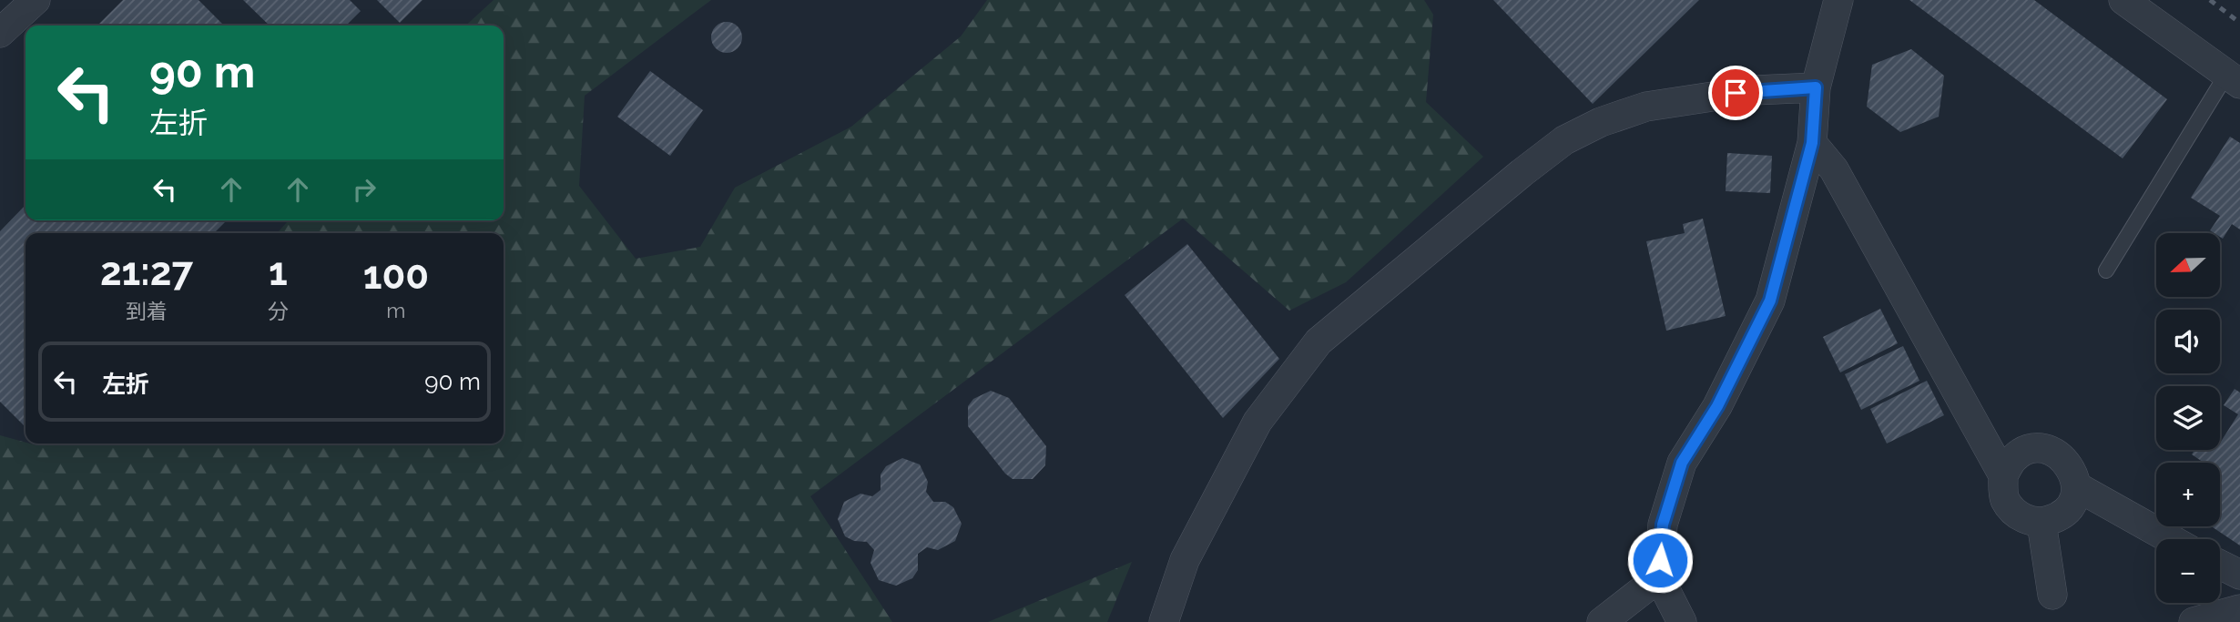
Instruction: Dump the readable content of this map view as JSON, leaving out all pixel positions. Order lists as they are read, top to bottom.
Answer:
{
  "north": "left",
  "page": {
    "turn": ["90 m", "左折"],
    "map_buttons": ["+", "−"],
    "eta": [
      "21:27",
      "到着",
      "1",
      "分",
      "100",
      "m"
    ],
    "list": [
      {
        "name": "左折",
        "value": "90 m"
      }
    ]
  }
}
